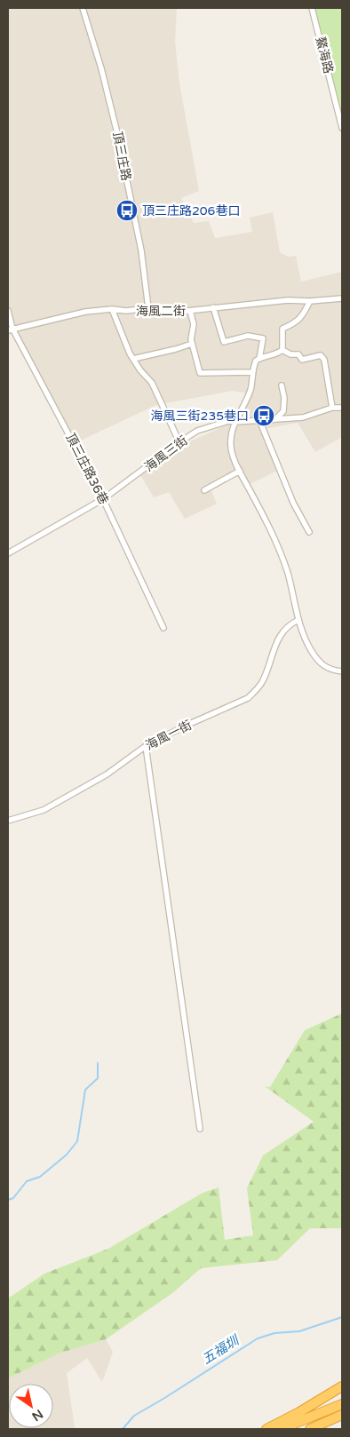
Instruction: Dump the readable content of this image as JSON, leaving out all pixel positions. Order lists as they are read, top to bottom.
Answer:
{
  "streets": {
    "street": [
      "鰲海路",
      "頂三庄路",
      "海風二街",
      "海風三街",
      "頂三庄路36巷",
      "海風一街"
    ]
  },
  "crossings": [
    ["頂三庄路", "海風二街"],
    ["海風二街", "頂三庄路36巷"],
    ["海風三街", "頂三庄路36巷"]
  ],
  "water": ["五福圳"],
  "places": {
    "bus stop": ["頂三庄路206巷口", "海風三街235巷口"]
  },
  "north": "bottom right"
}
